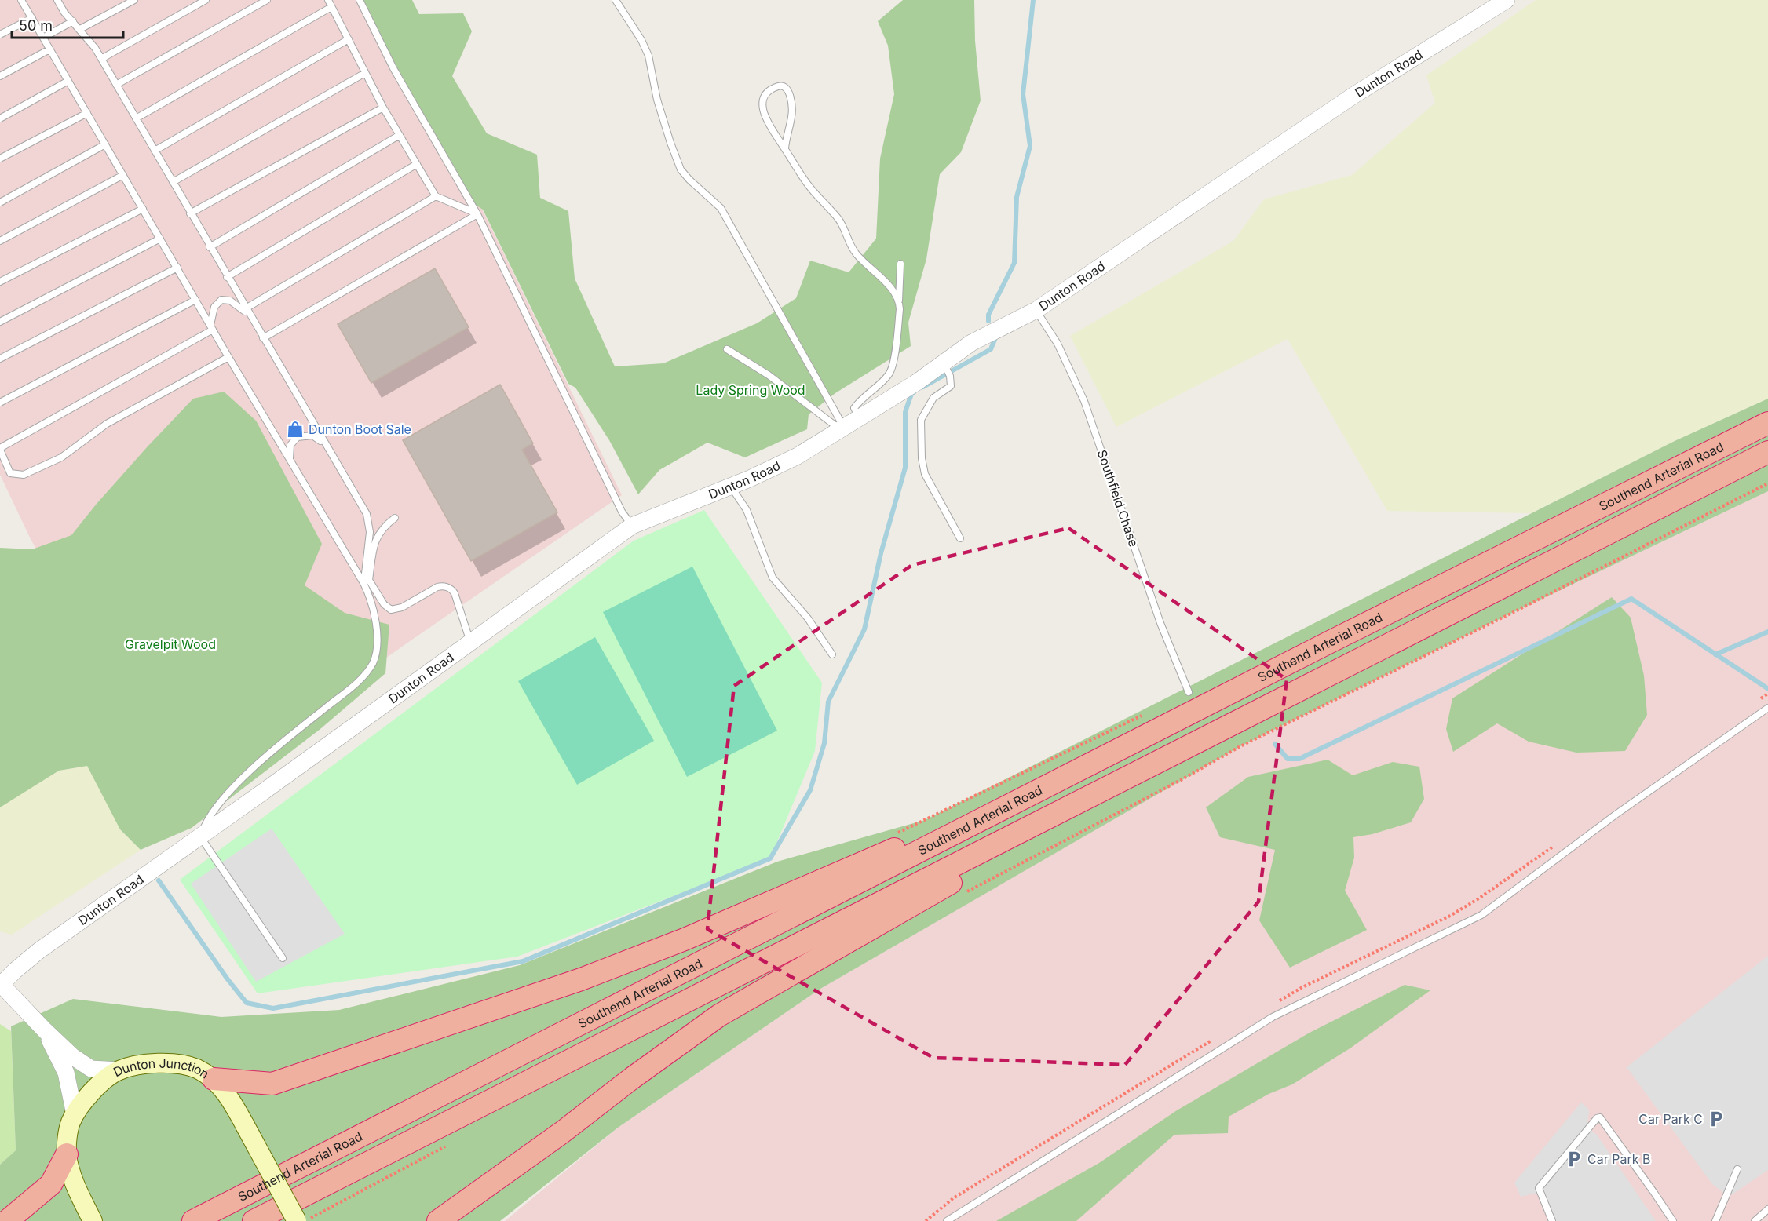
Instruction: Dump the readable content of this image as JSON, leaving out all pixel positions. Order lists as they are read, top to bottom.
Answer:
{
  "streets": {
    "highway": ["Southend Arterial Road"],
    "main road": ["Dunton Junction"],
    "street": ["Dunton Road"],
    "lane": ["Southfield Chase"]
  },
  "crossings": [
    ["Dunton Road", "Southfield Chase"],
    ["Dunton Road", "Dunton Junction"],
    ["Southend Arterial Road", "Southfield Chase"]
  ],
  "parks": ["Lady Spring Wood", "Gravelpit Wood"],
  "places": {
    "shop": ["Dunton Boot Sale"],
    "parking": ["Car Park C", "Car Park B"]
  },
  "scale_bar": "50 m"
}
